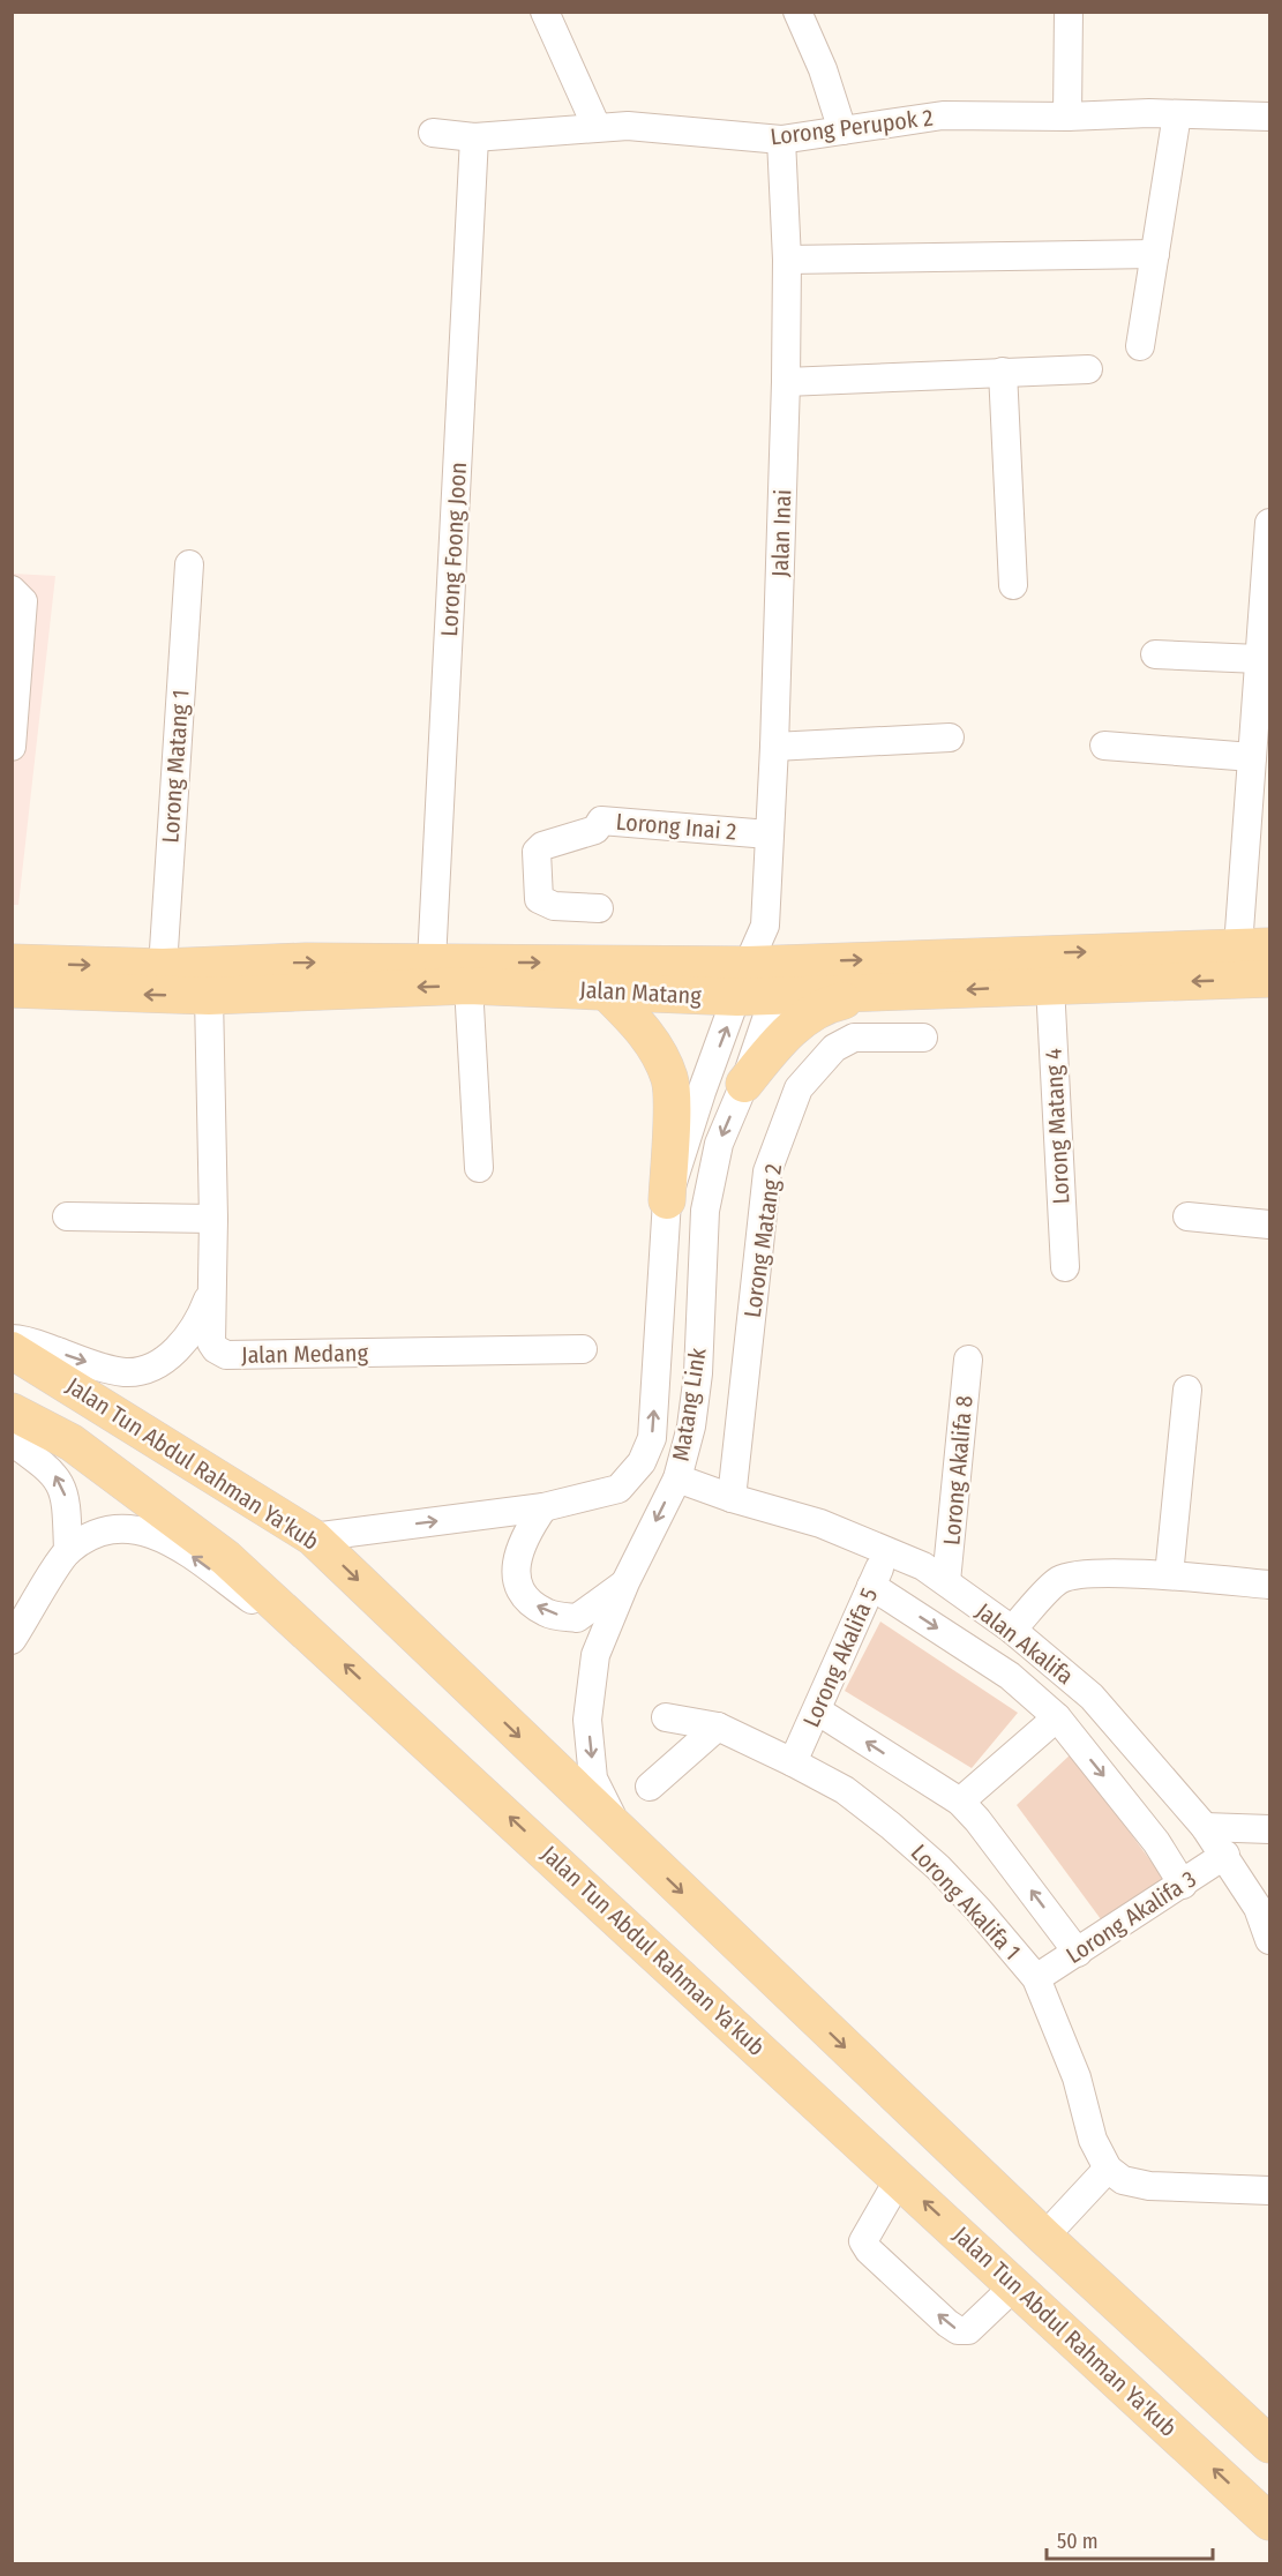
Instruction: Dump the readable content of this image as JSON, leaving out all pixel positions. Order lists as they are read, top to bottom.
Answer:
{
  "streets": {
    "main road": ["Jalan Matang", "Jalan Tun Abdul Rahman Ya'kub"],
    "street": [
      "Lorong Perupok 2",
      "Jalan Inai",
      "Lorong Foong Joon",
      "Lorong Matang 1",
      "Lorong Inai 2",
      "Lorong Matang 4",
      "Lorong Matang 2",
      "Jalan Medang",
      "Matang Link",
      "Lorong Akalifa 8",
      "Jalan Akalifa",
      "Lorong Akalifa 5",
      "Lorong Akalifa 1",
      "Lorong Akalifa 3"
    ]
  },
  "crossings": [
    ["Lorong Perupok 2", "Jalan Inai"],
    ["Lorong Perupok 2", "Lorong Foong Joon"],
    ["Jalan Inai", "Lorong Inai 2"],
    ["Jalan Inai", "Matang Link"],
    ["Lorong Foong Joon", "Jalan Matang"],
    ["Lorong Matang 1", "Jalan Matang"],
    ["Jalan Matang", "Lorong Matang 4"],
    ["Jalan Matang", "Jalan Medang"],
    ["Jalan Matang", "Matang Link"],
    ["Lorong Matang 2", "Jalan Akalifa"],
    ["Matang Link", "Jalan Tun Abdul Rahman Ya'kub"],
    ["Matang Link", "Jalan Akalifa"],
    ["Lorong Akalifa 8", "Jalan Akalifa"],
    ["Jalan Akalifa", "Lorong Akalifa 5"],
    ["Jalan Akalifa", "Lorong Akalifa 3"],
    ["Lorong Akalifa 5", "Lorong Akalifa 1"],
    ["Lorong Akalifa 1", "Lorong Akalifa 3"]
  ],
  "scale_bar": "50 m"
}
